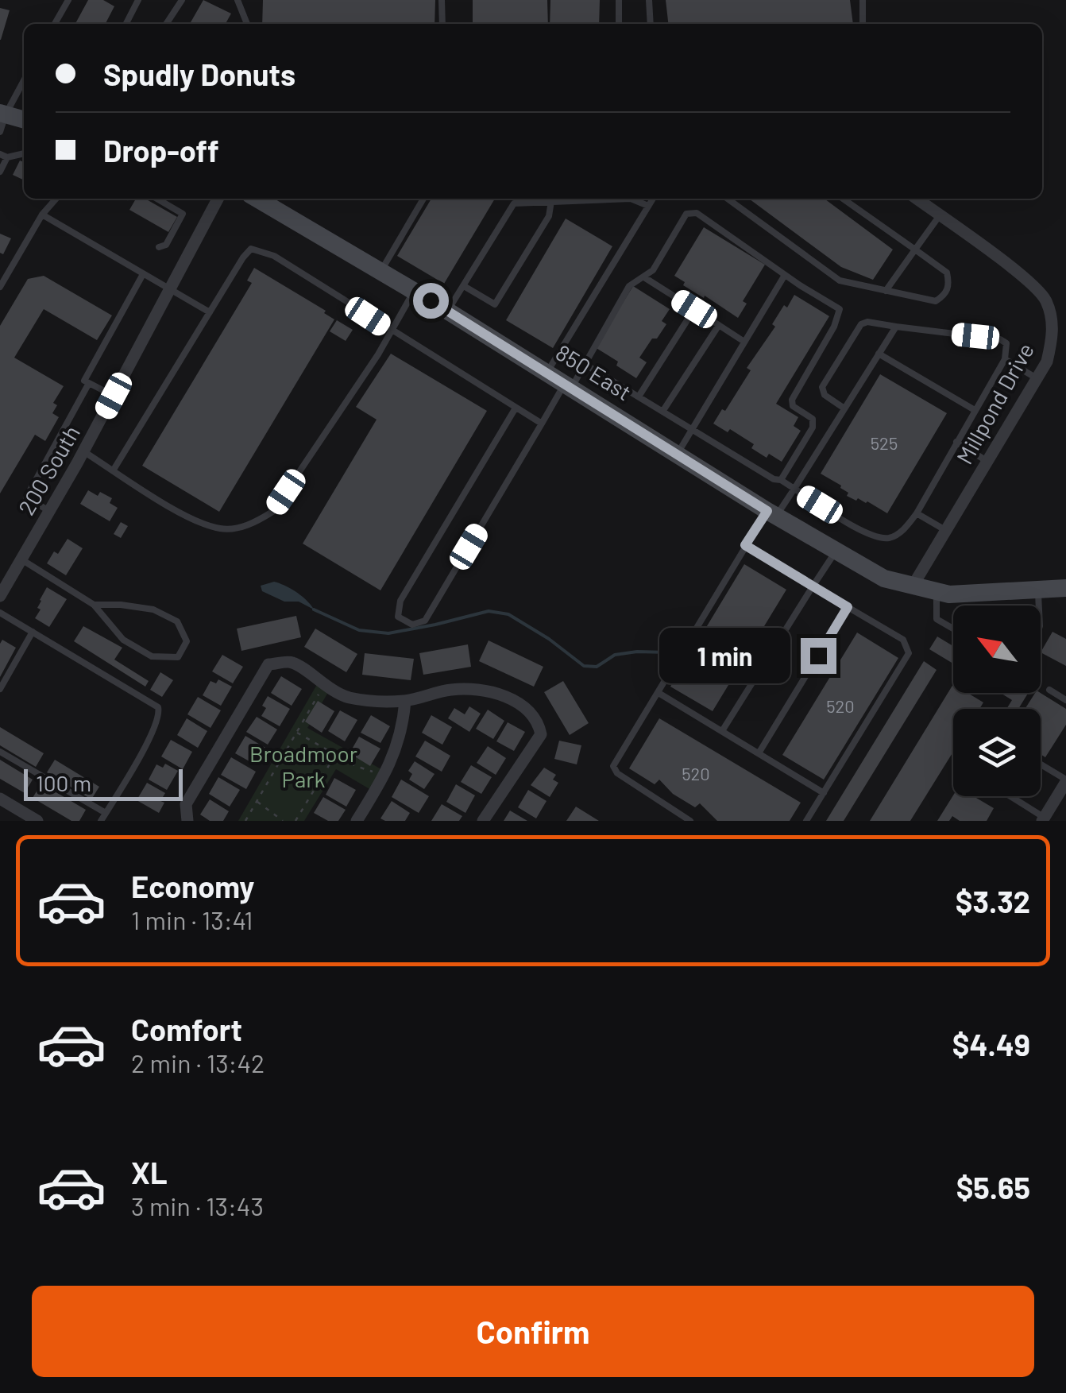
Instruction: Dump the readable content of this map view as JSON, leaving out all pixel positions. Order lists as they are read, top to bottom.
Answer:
{
  "streets": {
    "main road": ["850 East"],
    "street": ["Millpond Drive", "200 South"]
  },
  "crossings": [
    ["850 East", "Millpond Drive"]
  ],
  "parks": ["Broadmoor Park"],
  "house_numbers": ["525", "520", "520"],
  "scale_bar": "100 m",
  "north": "top left",
  "page": {
    "banner": ["Spudly Donuts", "Drop-off"],
    "bubble": "1 min",
    "scale": "100 m",
    "list": [
      {
        "name": "Economy",
        "note": "1 min · 13:41",
        "value": "$3.32"
      },
      {
        "name": "Comfort",
        "note": "2 min · 13:42",
        "value": "$4.49"
      },
      {
        "name": "XL",
        "note": "3 min · 13:43",
        "value": "$5.65"
      }
    ],
    "buttons": "Confirm"
  }
}
